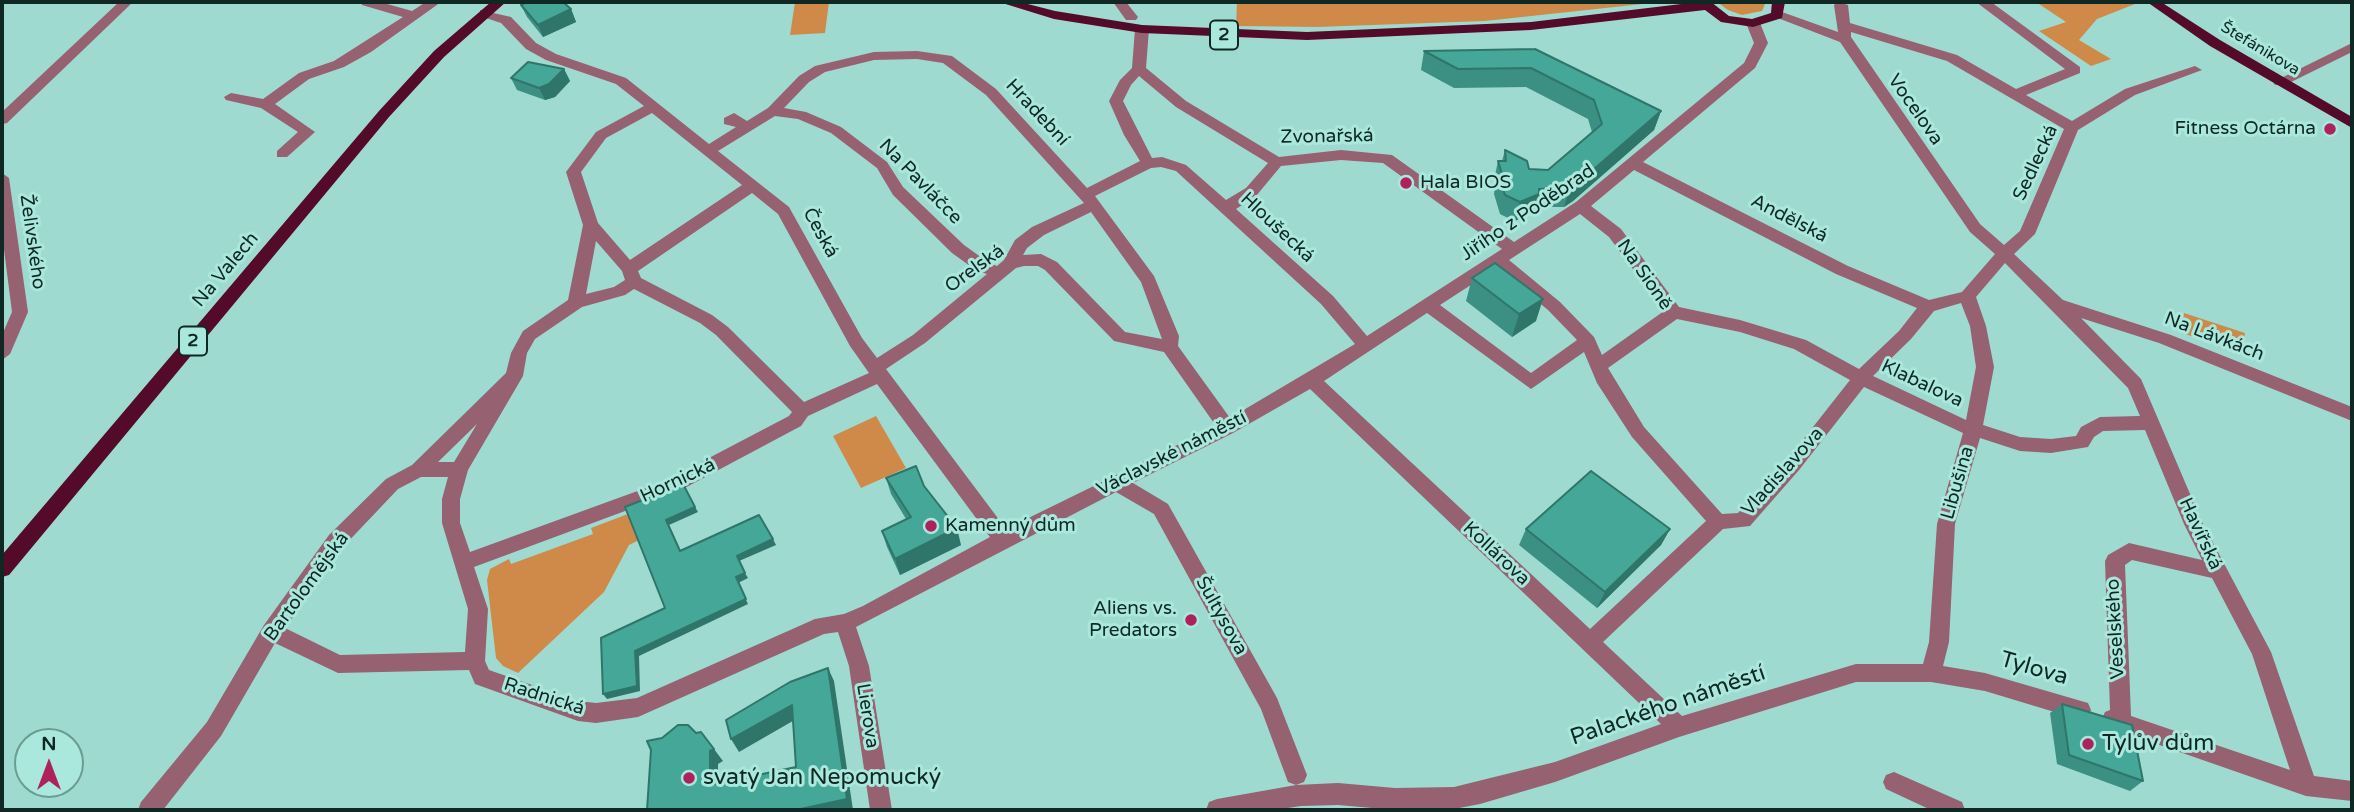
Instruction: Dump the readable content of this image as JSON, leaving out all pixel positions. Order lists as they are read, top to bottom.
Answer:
{
  "streets": {
    "main road": ["2", "Štefánikova", "Na Valech"],
    "street": [
      "Vocelova",
      "Hradební",
      "Zvonařská",
      "Sedlecká",
      "Na Pavláčce",
      "Jiřího z Poděbrad",
      "Andělská",
      "Hloušecká",
      "Česká",
      "Želivského",
      "Orelská",
      "Na Sioně",
      "Na Lávkách",
      "Klabalova",
      "Václavské náměstí",
      "Vladislavova",
      "Hornická",
      "Libušina",
      "Havířská",
      "Kollárova",
      "Bartolomějská",
      "Šultysova",
      "Veselského",
      "Tylova",
      "Radnická",
      "Palackého náměstí",
      "Lierova"
    ]
  },
  "crossings": [
    ["2", "Jiřího z Poděbrad"],
    ["Vocelova", "Sedlecká"],
    ["Vocelova", "Na Lávkách"],
    ["Vocelova", "Havířská"],
    ["Hradební", "Na Pavláčce"],
    ["Hradební", "Česká"],
    ["Hradební", "Orelská"],
    ["Hradební", "Václavské náměstí"],
    ["Zvonařská", "Jiřího z Poděbrad"],
    ["Sedlecká", "Libušina"],
    ["Na Pavláčce", "Orelská"],
    ["Jiřího z Poděbrad", "Andělská"],
    ["Jiřího z Poděbrad", "Hloušecká"],
    ["Jiřího z Poděbrad", "Na Sioně"],
    ["Jiřího z Poděbrad", "Václavské náměstí"],
    ["Jiřího z Poděbrad", "Kollárova"],
    ["Andělská", "Vladislavova"],
    ["Česká", "Orelská"],
    ["Česká", "Na Valech"],
    ["Česká", "Václavské náměstí"],
    ["Česká", "Hornická"],
    ["Česká", "Bartolomějská"],
    ["Orelská", "Hornická"],
    ["Na Sioně", "Klabalova"],
    ["Na Lávkách", "Havířská"],
    ["Klabalova", "Vladislavova"],
    ["Klabalova", "Libušina"],
    ["Klabalova", "Havířská"],
    ["Václavské náměstí", "Kollárova"],
    ["Václavské náměstí", "Šultysova"],
    ["Václavské náměstí", "Radnická"],
    ["Václavské náměstí", "Lierova"],
    ["Vladislavova", "Kollárova"],
    ["Libušina", "Tylova"],
    ["Havířská", "Veselského"],
    ["Havířská", "Tylova"],
    ["Kollárova", "Palackého náměstí"],
    ["Veselského", "Tylova"],
    ["Tylova", "Palackého náměstí"],
    ["Radnická", "Lierova"]
  ],
  "places": [
    "Fitness Octárna",
    "Hala BIOS",
    "Kamenný dům",
    "Aliens vs. Predators",
    "Tylův dům",
    "svatý Jan Nepomucký"
  ],
  "north": "top"
}
